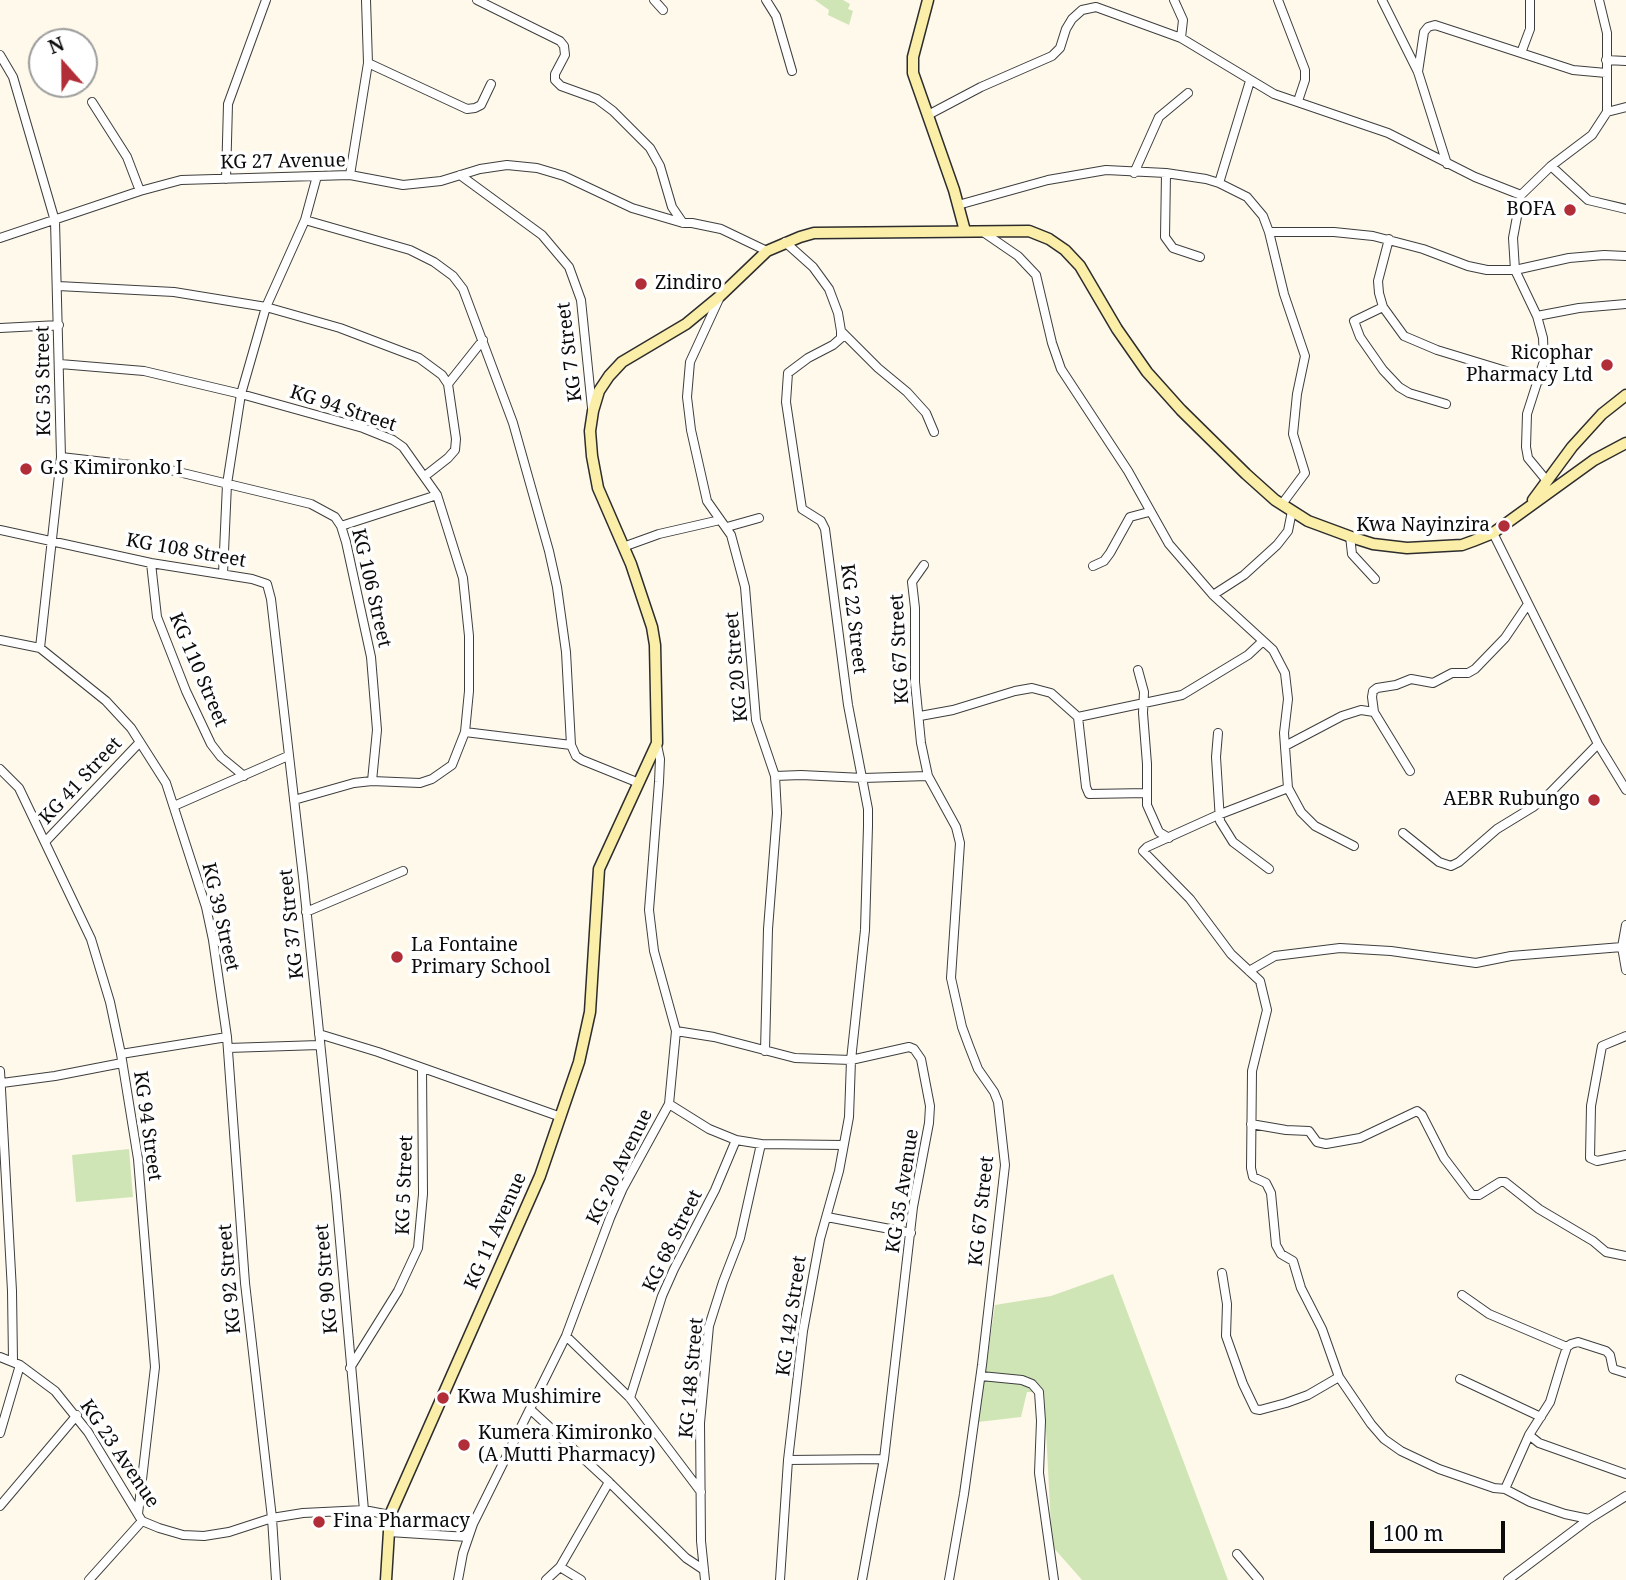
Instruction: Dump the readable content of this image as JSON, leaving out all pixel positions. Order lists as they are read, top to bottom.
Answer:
{
  "streets": {
    "main road": ["KG 11 Avenue"],
    "street": [
      "KG 27 Avenue",
      "KG 7 Street",
      "KG 53 Street",
      "KG 94 Street",
      "KG 108 Street",
      "KG 106 Street",
      "KG 22 Street",
      "KG 67 Street",
      "KG 20 Street",
      "KG 110 Street",
      "KG 41 Street",
      "KG 39 Street",
      "KG 37 Street",
      "KG 20 Avenue",
      "KG 5 Street",
      "KG 35 Avenue",
      "KG 68 Street",
      "KG 92 Street",
      "KG 90 Street",
      "KG 142 Street",
      "KG 148 Street",
      "KG 23 Avenue"
    ]
  },
  "crossings": [
    ["KG 27 Avenue", "KG 7 Street"],
    ["KG 27 Avenue", "KG 53 Street"],
    ["KG 53 Street", "KG 94 Street"],
    ["KG 53 Street", "KG 108 Street"],
    ["KG 53 Street", "KG 106 Street"],
    ["KG 53 Street", "KG 39 Street"],
    ["KG 94 Street", "KG 106 Street"],
    ["KG 94 Street", "KG 41 Street"],
    ["KG 94 Street", "KG 37 Street"],
    ["KG 94 Street", "KG 23 Avenue"],
    ["KG 108 Street", "KG 110 Street"],
    ["KG 108 Street", "KG 37 Street"],
    ["KG 22 Street", "KG 35 Avenue"],
    ["KG 22 Street", "KG 142 Street"],
    ["KG 20 Street", "KG 35 Avenue"],
    ["KG 41 Street", "KG 39 Street"],
    ["KG 39 Street", "KG 92 Street"],
    ["KG 37 Street", "KG 90 Street"],
    ["KG 20 Avenue", "KG 35 Avenue"],
    ["KG 20 Avenue", "KG 11 Avenue"],
    ["KG 5 Street", "KG 90 Street"],
    ["KG 35 Avenue", "KG 142 Street"],
    ["KG 11 Avenue", "KG 23 Avenue"],
    ["KG 92 Street", "KG 23 Avenue"],
    ["KG 90 Street", "KG 23 Avenue"]
  ],
  "places": [
    "BOFA",
    "Zindiro",
    "Ricophar Pharmacy Ltd",
    "G.S Kimironko I",
    "Kwa Nayinzira",
    "AEBR Rubungo",
    "La Fontaine Primary School",
    "Kwa Mushimire",
    "Kumera Kimironko (A Mutti Pharmacy)",
    "Fina Pharmacy"
  ],
  "scale_bar": "100 m",
  "north": "top"
}
